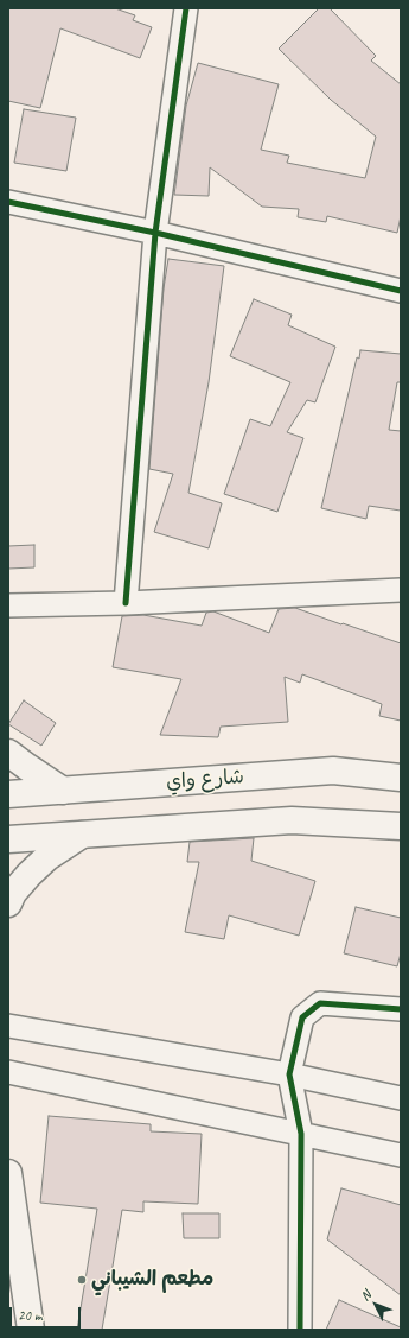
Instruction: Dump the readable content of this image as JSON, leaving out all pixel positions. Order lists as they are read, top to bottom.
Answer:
{
  "streets": {
    "street": ["شارع واي"]
  },
  "places": ["مطعم الشيباني"],
  "scale_bar": "20 m",
  "north": "top left"
}
